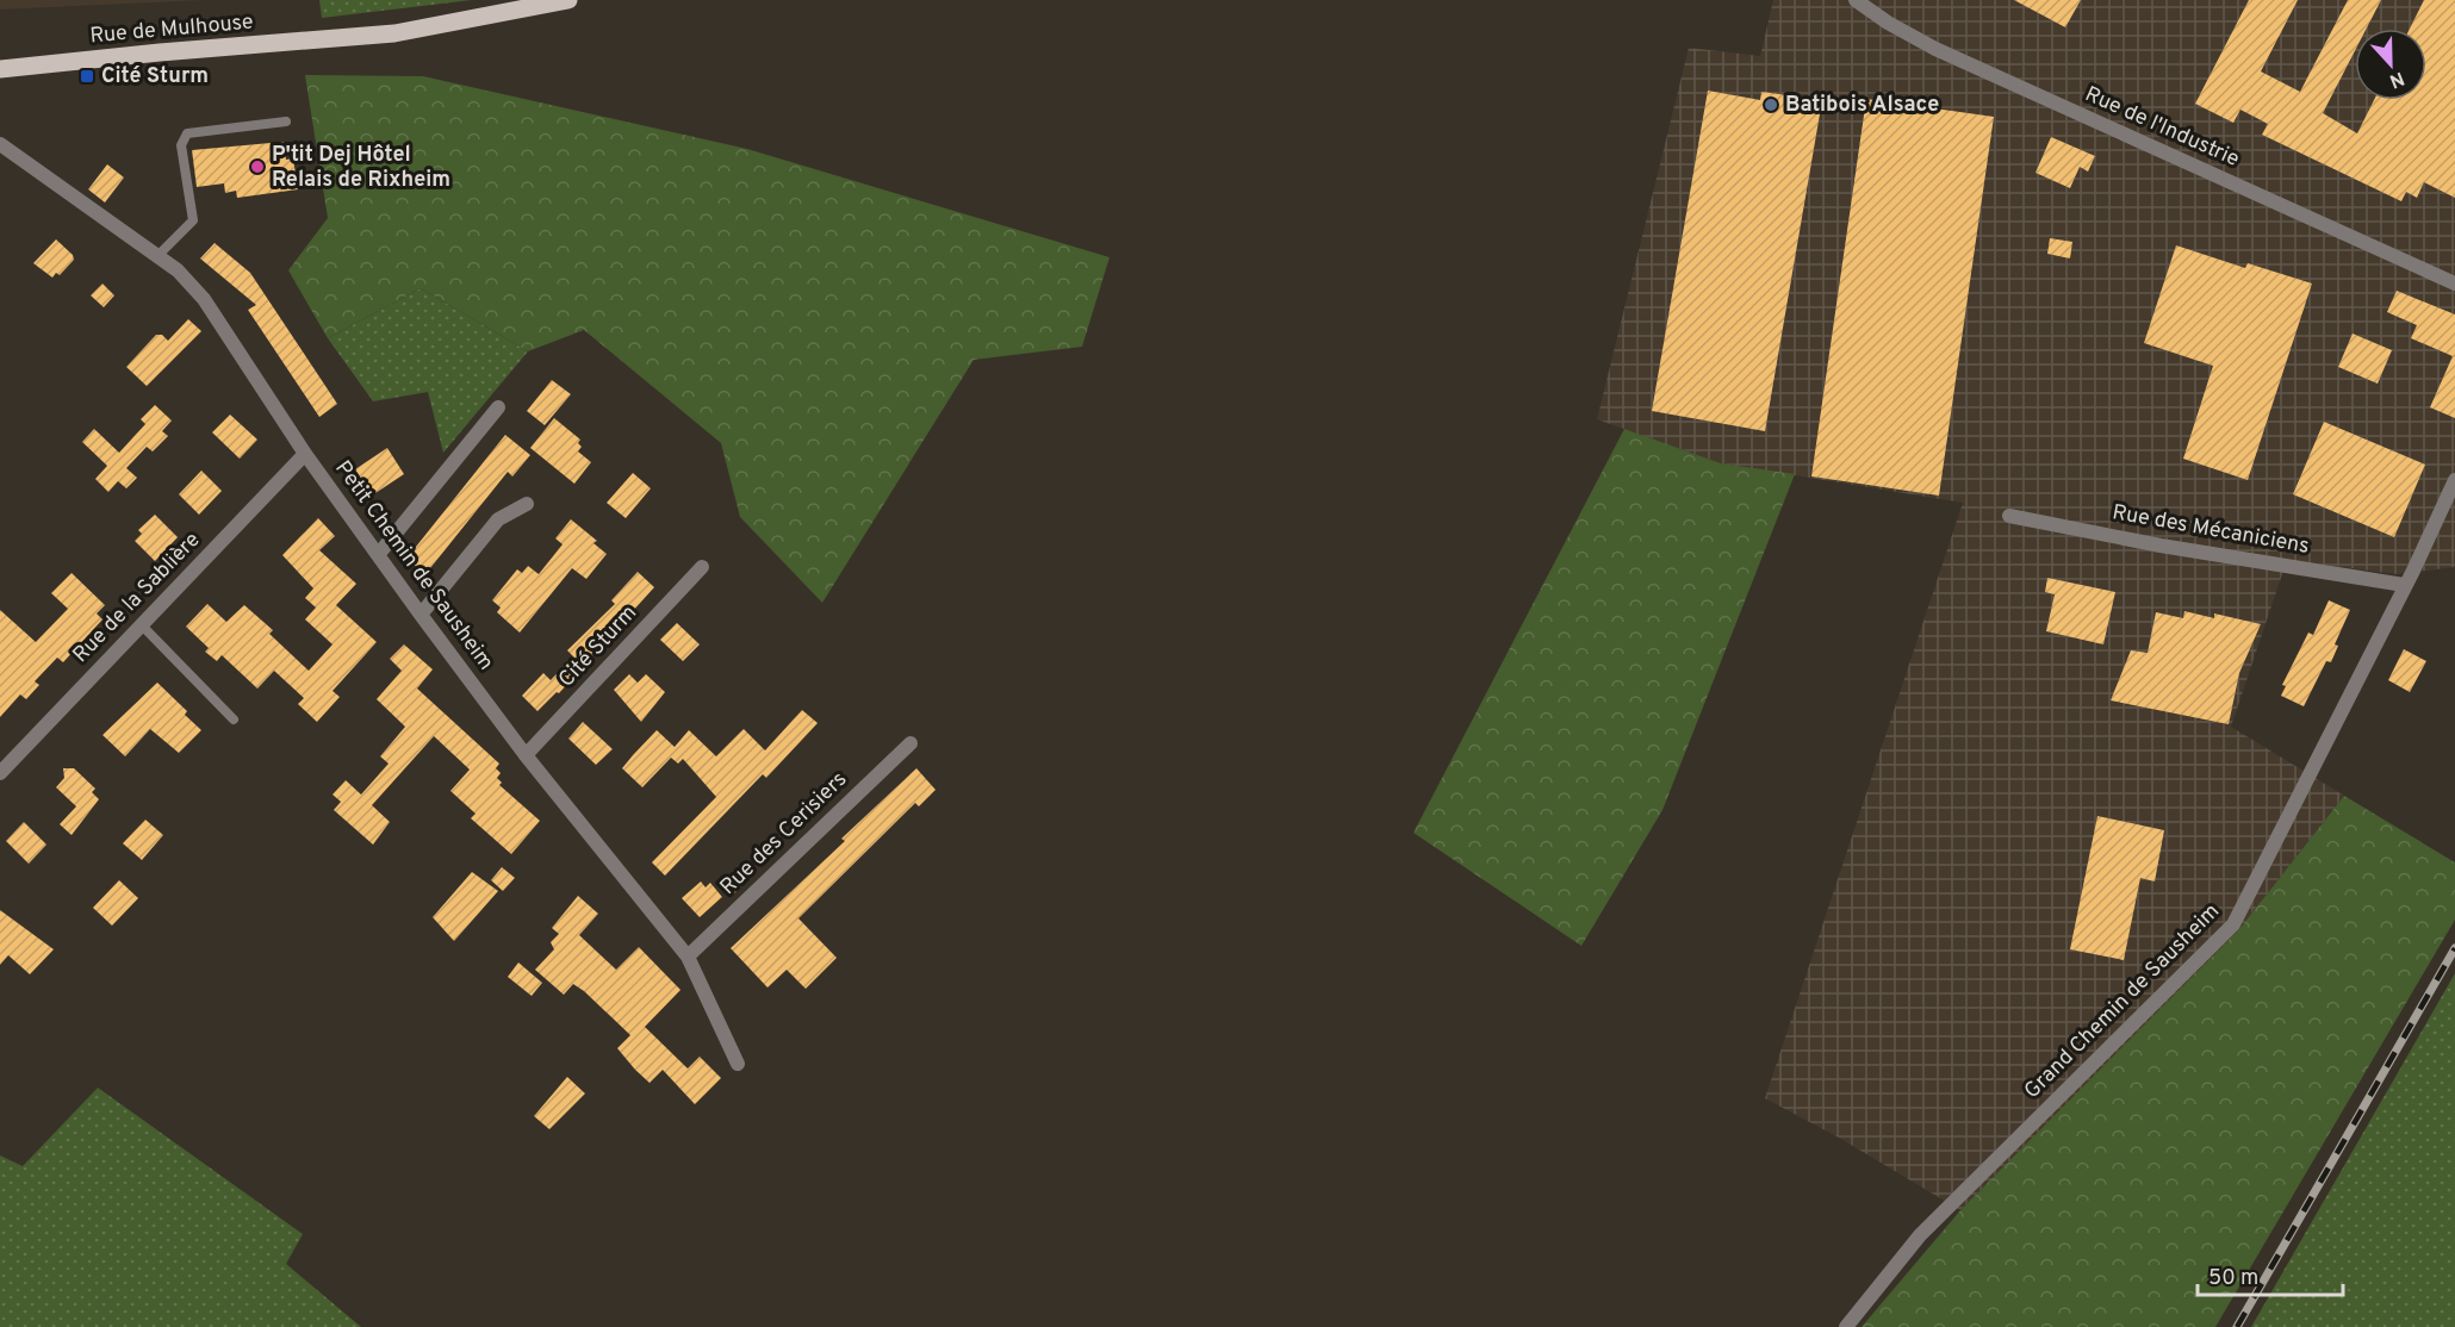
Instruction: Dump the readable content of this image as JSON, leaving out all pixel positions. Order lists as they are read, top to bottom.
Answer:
{
  "streets": {
    "main road": ["Rue de Mulhouse"],
    "street": [
      "Rue de l'Industrie",
      "Rue des Mécaniciens",
      "Petit Chemin de Sausheim",
      "Rue de la Sablière",
      "Cité Sturm",
      "Rue des Cerisiers",
      "Grand Chemin de Sausheim"
    ]
  },
  "crossings": [
    ["Rue des Mécaniciens", "Grand Chemin de Sausheim"],
    ["Petit Chemin de Sausheim", "Rue de la Sablière"],
    ["Petit Chemin de Sausheim", "Cité Sturm"],
    ["Petit Chemin de Sausheim", "Rue des Cerisiers"]
  ],
  "places": {
    "transit": ["Cité Sturm"],
    "other": ["Batibois Alsace", "P'tit Dej Hôtel Relais de Rixheim"]
  },
  "scale_bar": "50 m",
  "north": "bottom"
}
